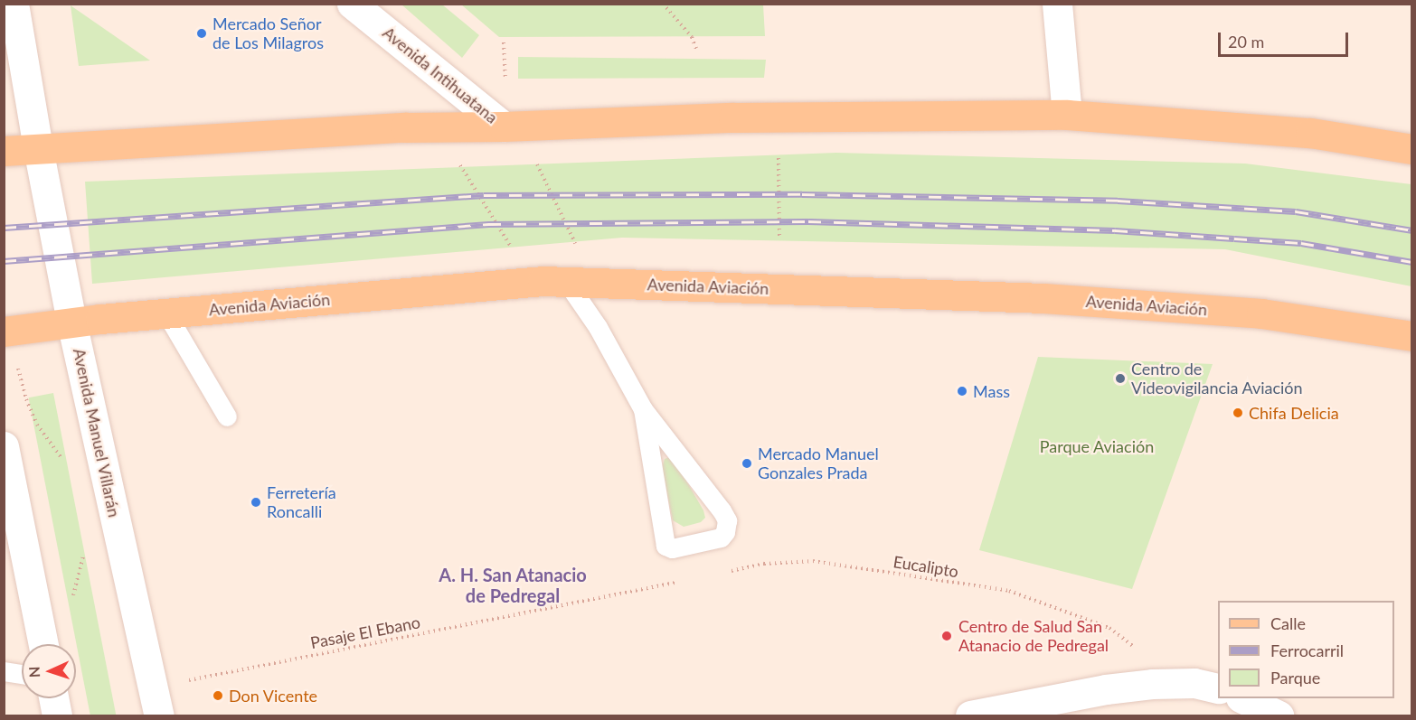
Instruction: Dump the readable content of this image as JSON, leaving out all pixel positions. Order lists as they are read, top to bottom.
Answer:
{
  "streets": {
    "main road": ["Avenida Intihuatana", "Avenida Aviación", "Avenida Manuel Villarán"],
    "path": ["Eucalipto", "Pasaje El Ebano"]
  },
  "crossings": [
    ["Avenida Aviación", "Avenida Manuel Villarán"],
    ["Avenida Manuel Villarán", "Pasaje El Ebano"]
  ],
  "districts": ["A. H. San Atanacio de Pedregal"],
  "parks": ["Parque Aviación"],
  "places": [
    "Mercado Señor de Los Milagros",
    "Centro de Videovigilancia Aviación",
    "Mass",
    "Chifa Delicia",
    "Mercado Manuel Gonzales Prada",
    "Ferretería Roncalli",
    "Centro de Salud San Atanacio de Pedregal",
    "Don Vicente"
  ],
  "legend": ["Calle", "Ferrocarril", "Parque"],
  "scale_bar": "20 m",
  "north": "left"
}
